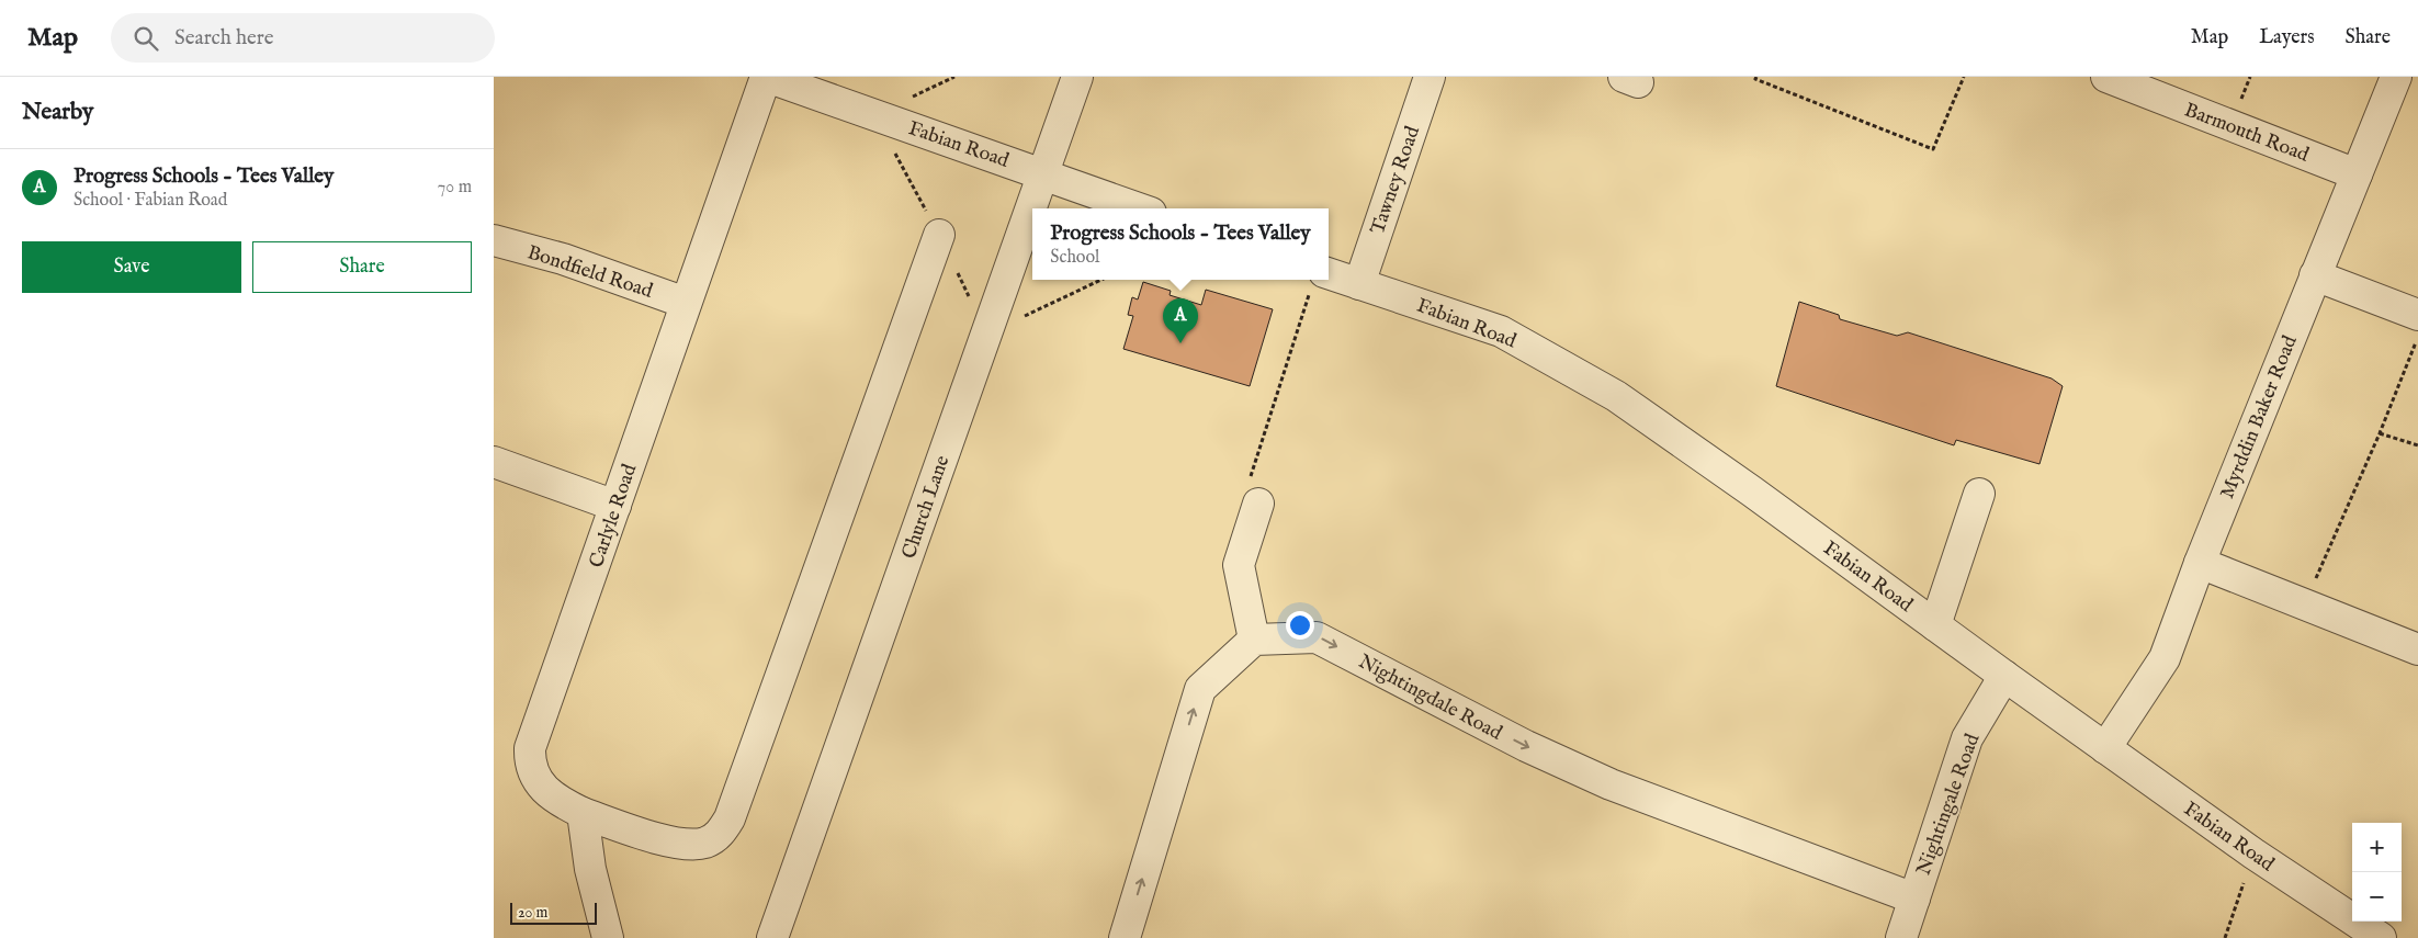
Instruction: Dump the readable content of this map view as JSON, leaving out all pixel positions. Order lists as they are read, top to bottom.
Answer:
{
  "streets": {
    "street": [
      "Barmouth Road",
      "Fabian Road",
      "Tawney Road",
      "Bondfield Road",
      "Myrddin Baker Road",
      "Church Lane",
      "Carlyle Road",
      "Nightingdale Road",
      "Nightingale Road"
    ]
  },
  "crossings": [
    ["Barmouth Road", "Myrddin Baker Road"],
    ["Fabian Road", "Tawney Road"],
    ["Fabian Road", "Myrddin Baker Road"],
    ["Fabian Road", "Church Lane"],
    ["Fabian Road", "Carlyle Road"],
    ["Fabian Road", "Nightingale Road"],
    ["Bondfield Road", "Carlyle Road"],
    ["Nightingdale Road", "Nightingale Road"]
  ],
  "one_way": ["Nightingdale Road"],
  "scale_bar": "20 m",
  "page": {
    "header": "Map",
    "search": "Search here",
    "nav": ["Map", "Layers", "Share"],
    "heading": "Nearby",
    "list": [
      {
        "mark": "A",
        "name": "Progress Schools - Tees Valley",
        "note": "School · Fabian Road",
        "value": "70 m"
      }
    ],
    "popup": ["Progress Schools - Tees Valley", "School"],
    "buttons": ["Save", "Share"],
    "pins": "A",
    "map_buttons": ["+", "−"],
    "scale": "20 m"
  }
}
